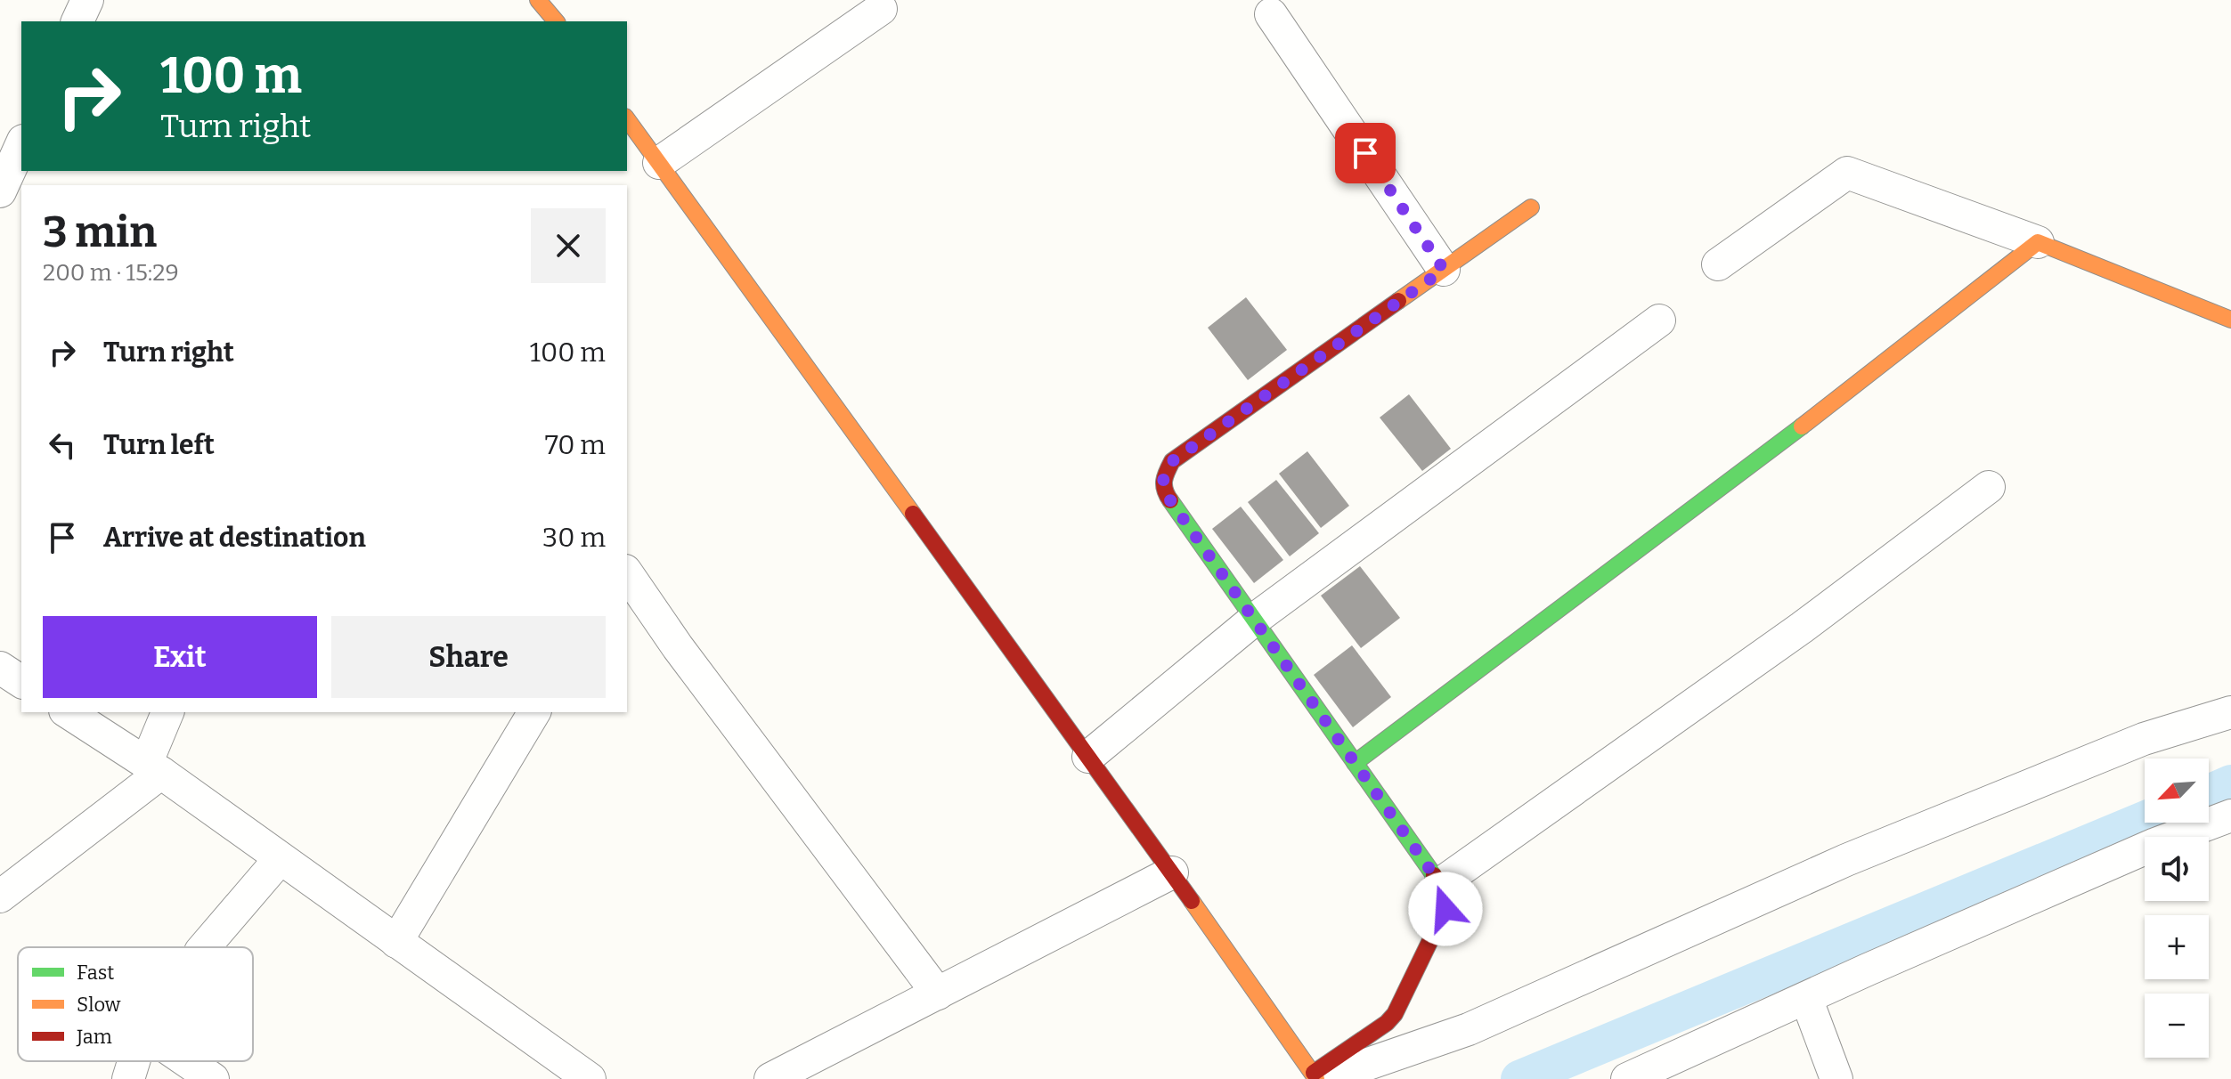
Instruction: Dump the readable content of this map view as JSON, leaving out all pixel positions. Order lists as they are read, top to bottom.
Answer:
{
  "legend": ["Fast", "Slow", "Jam"],
  "north": "bottom left",
  "page": {
    "turn": ["100 m", "Turn right"],
    "heading": ["3 min", "200 m · 15:29"],
    "list": [
      {
        "name": "Turn right",
        "value": "100 m"
      },
      {
        "name": "Turn left",
        "value": "70 m"
      },
      {
        "name": "Arrive at destination",
        "value": "30 m"
      }
    ],
    "buttons": ["Exit", "Share"],
    "map_buttons": ["+", "−"]
  }
}
